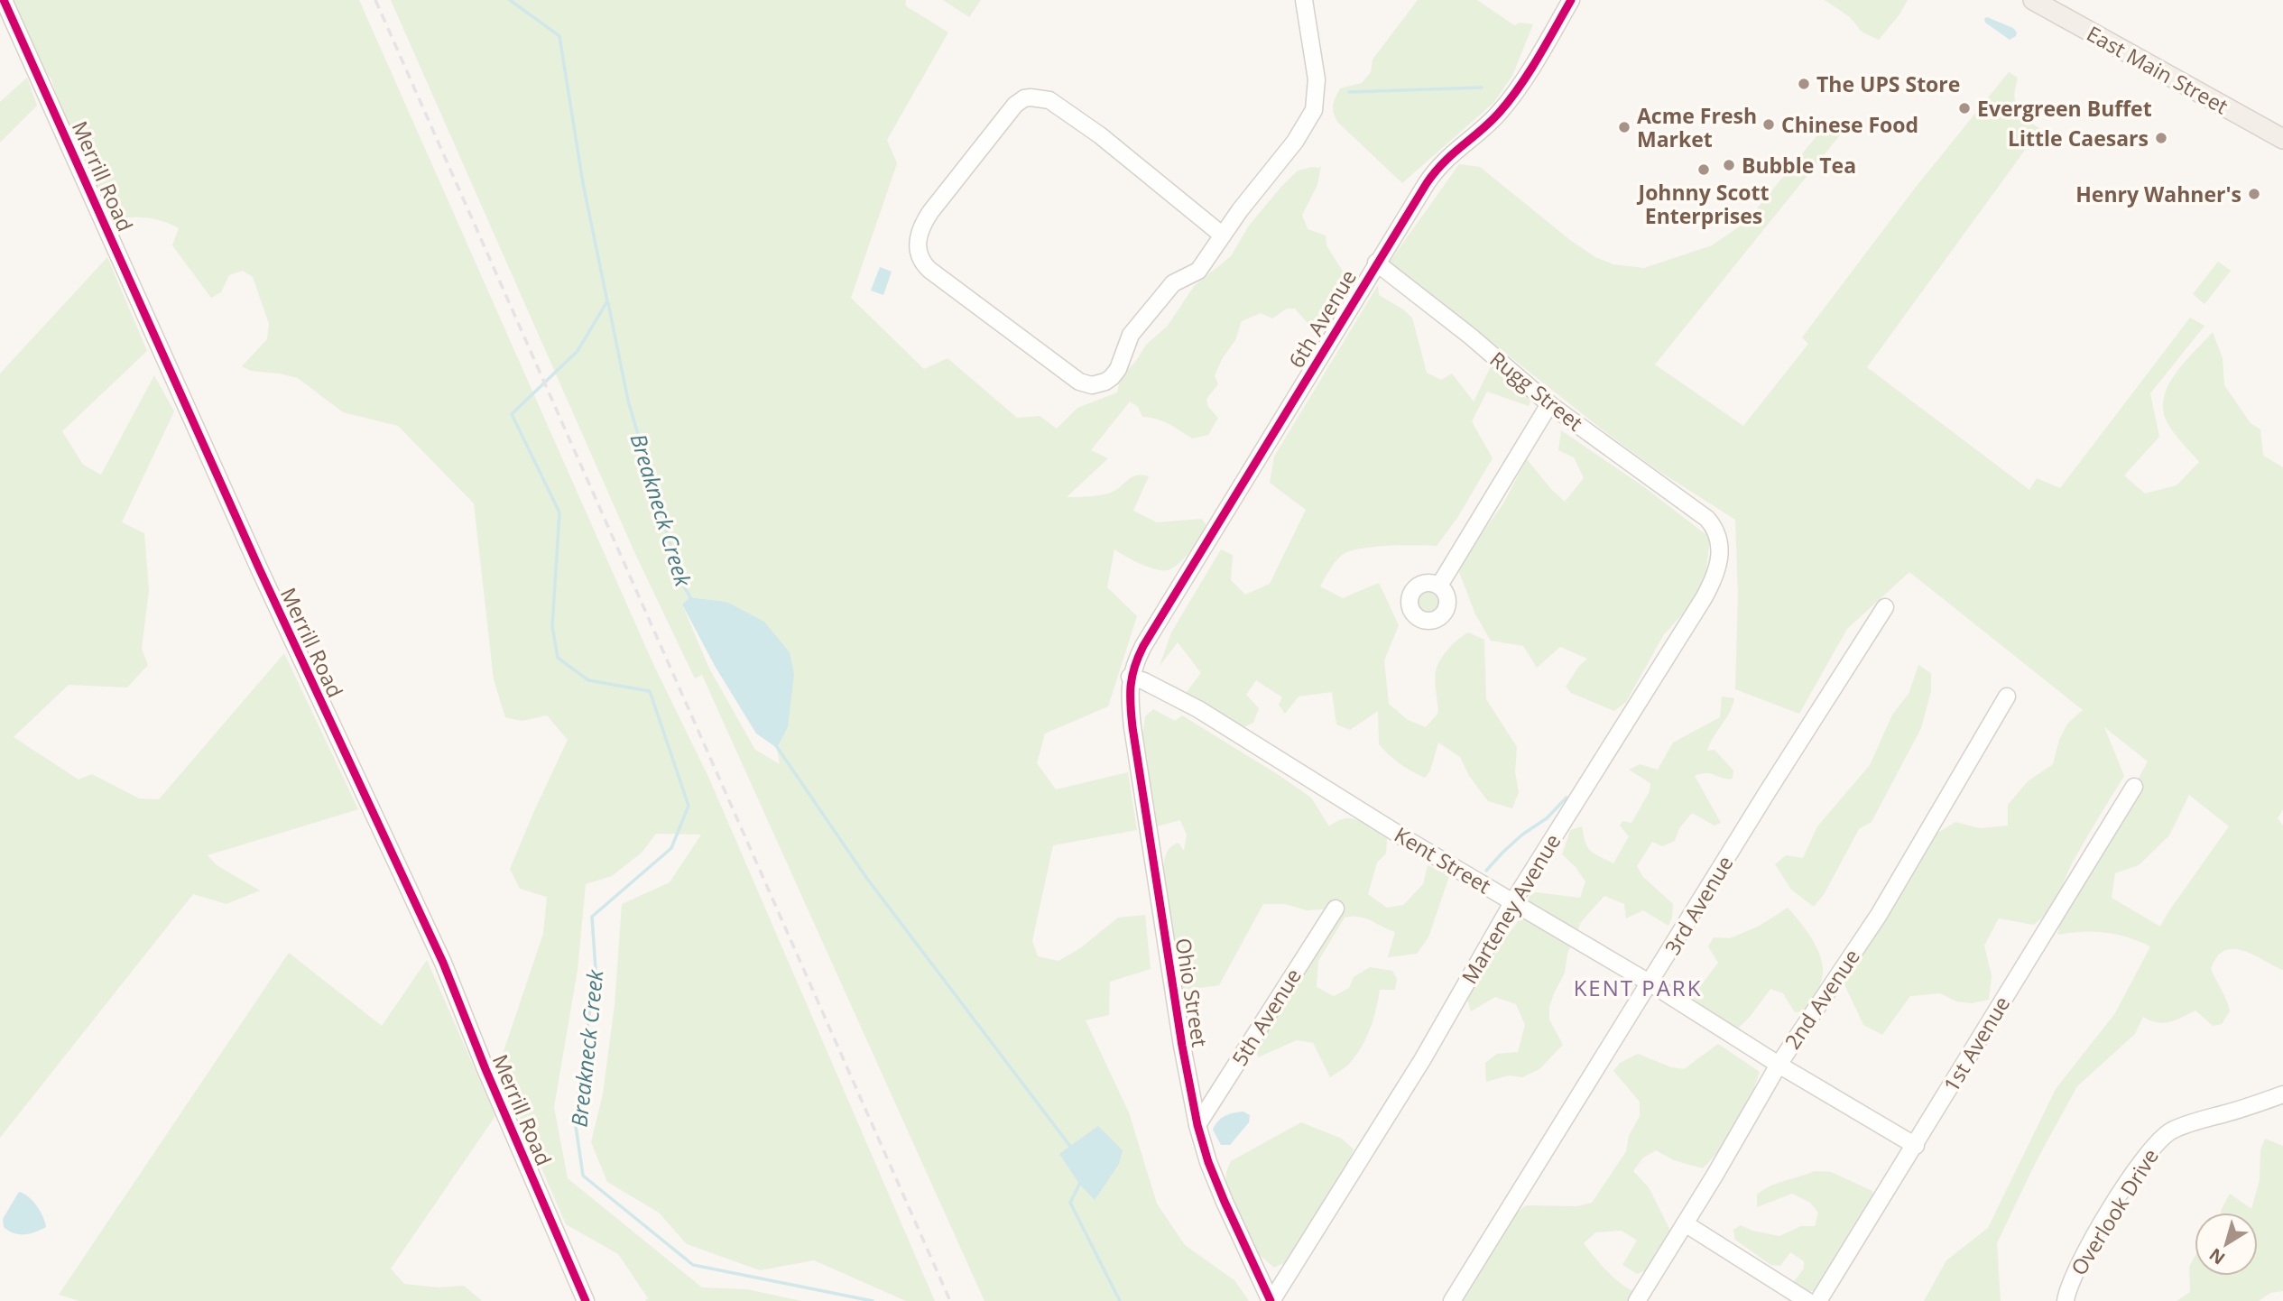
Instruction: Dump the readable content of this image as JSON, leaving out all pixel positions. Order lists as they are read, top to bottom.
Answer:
{
  "streets": {
    "main road": ["East Main Street"],
    "street": [
      "Merrill Road",
      "6th Avenue",
      "Rugg Street",
      "Kent Street",
      "3rd Avenue",
      "Marteney Avenue",
      "Ohio Street",
      "2nd Avenue",
      "5th Avenue",
      "1st Avenue",
      "Overlook Drive"
    ]
  },
  "crossings": [
    ["6th Avenue", "Rugg Street"],
    ["6th Avenue", "Kent Street"],
    ["6th Avenue", "Ohio Street"],
    ["Rugg Street", "Marteney Avenue"],
    ["Kent Street", "3rd Avenue"],
    ["Kent Street", "Marteney Avenue"],
    ["Kent Street", "Ohio Street"],
    ["Kent Street", "2nd Avenue"],
    ["Kent Street", "1st Avenue"],
    ["Marteney Avenue", "Ohio Street"],
    ["Ohio Street", "5th Avenue"]
  ],
  "districts": ["KENT PARK"],
  "water": ["Breakneck Creek"],
  "places": [
    "The UPS Store",
    "Evergreen Buffet",
    "Chinese Food",
    "Acme Fresh Market",
    "Little Caesars",
    "Bubble Tea",
    "Johnny Scott Enterprises",
    "Henry Wahner's"
  ],
  "north": "bottom left"
}
